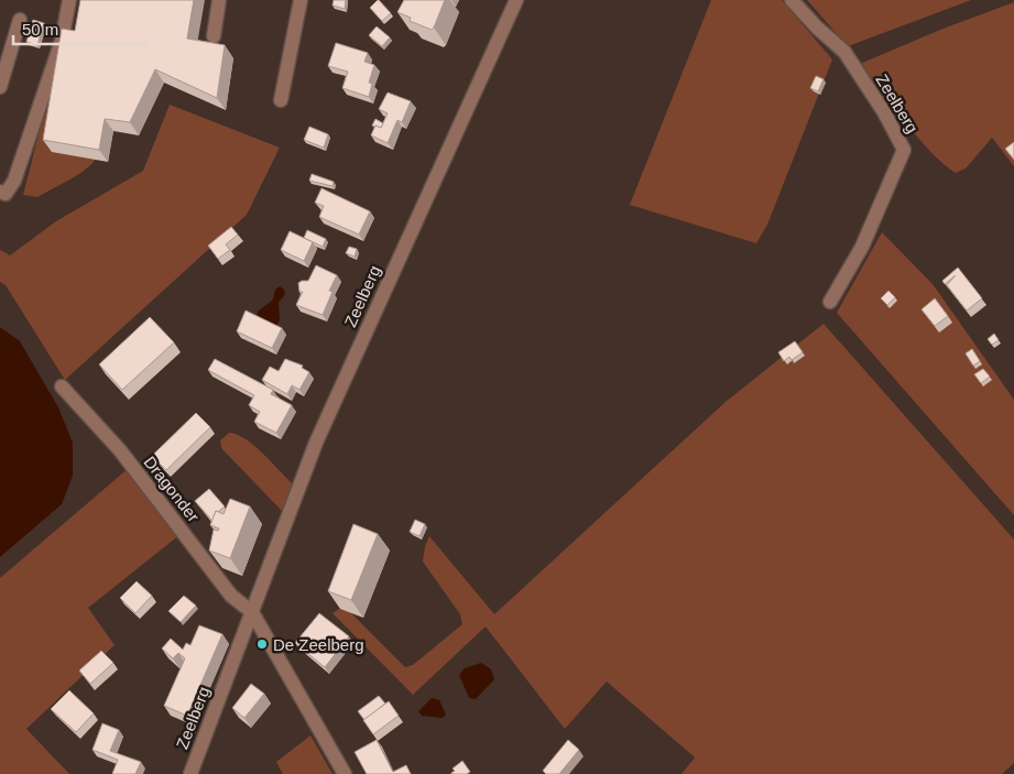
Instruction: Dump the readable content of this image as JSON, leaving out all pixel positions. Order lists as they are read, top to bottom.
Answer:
{
  "streets": {
    "street": ["Zeelberg", "Dragonder"]
  },
  "crossings": [
    ["Zeelberg", "Dragonder"]
  ],
  "places": ["De Zeelberg"],
  "scale_bar": "50 m"
}
